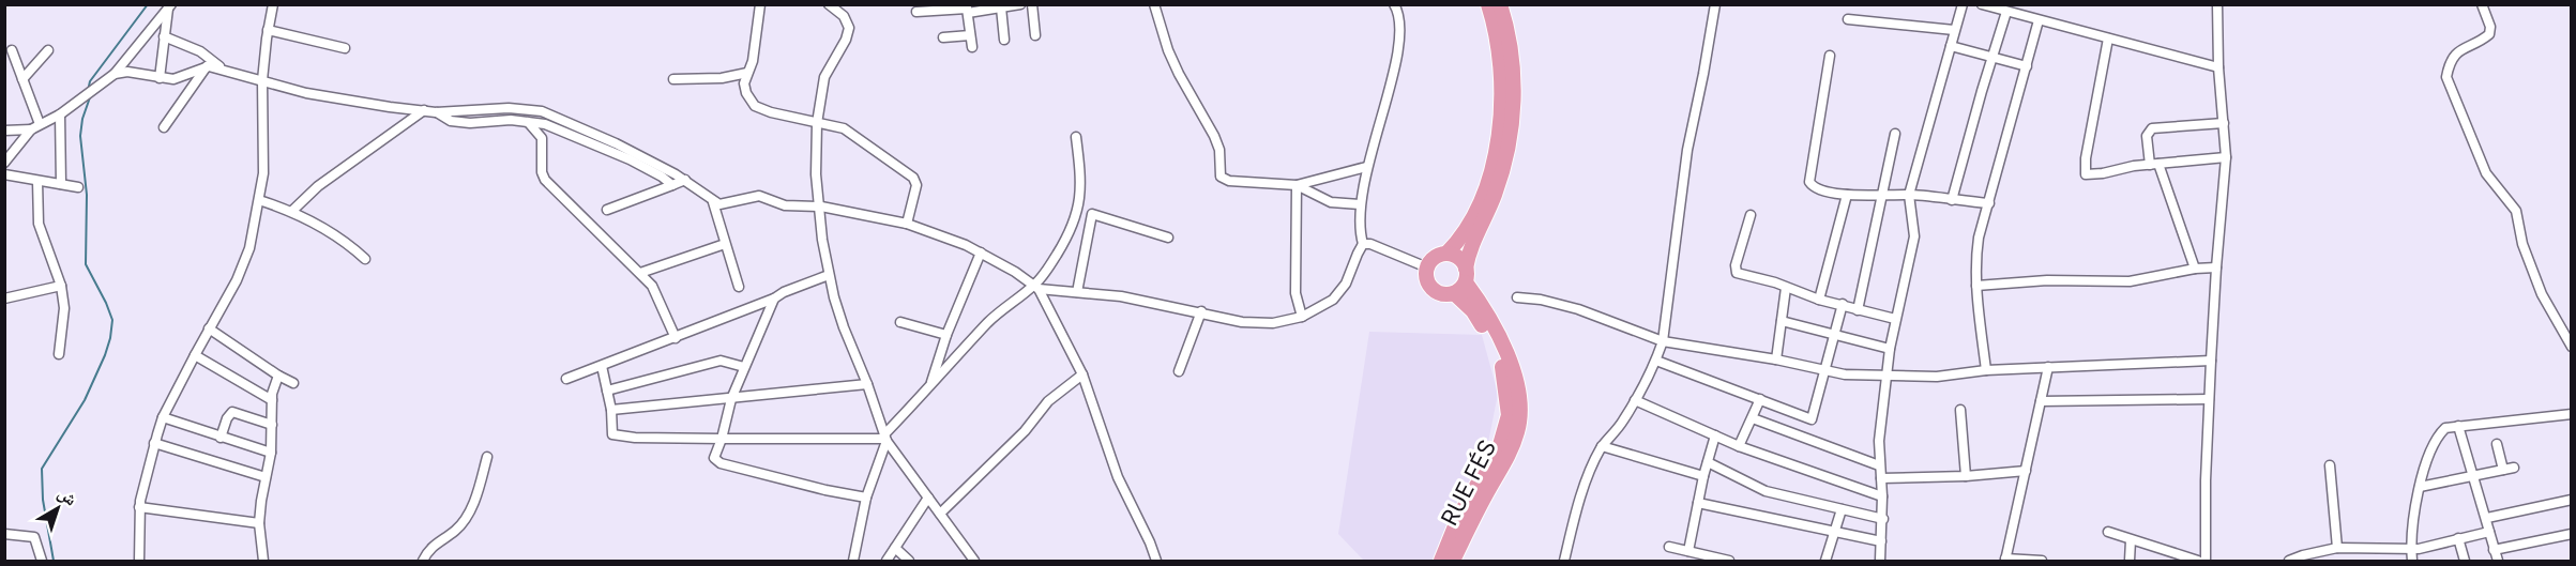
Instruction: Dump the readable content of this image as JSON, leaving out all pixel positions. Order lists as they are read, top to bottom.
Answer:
{
  "streets": {
    "highway": ["RUE FÉS"]
  },
  "north": "top right"
}
